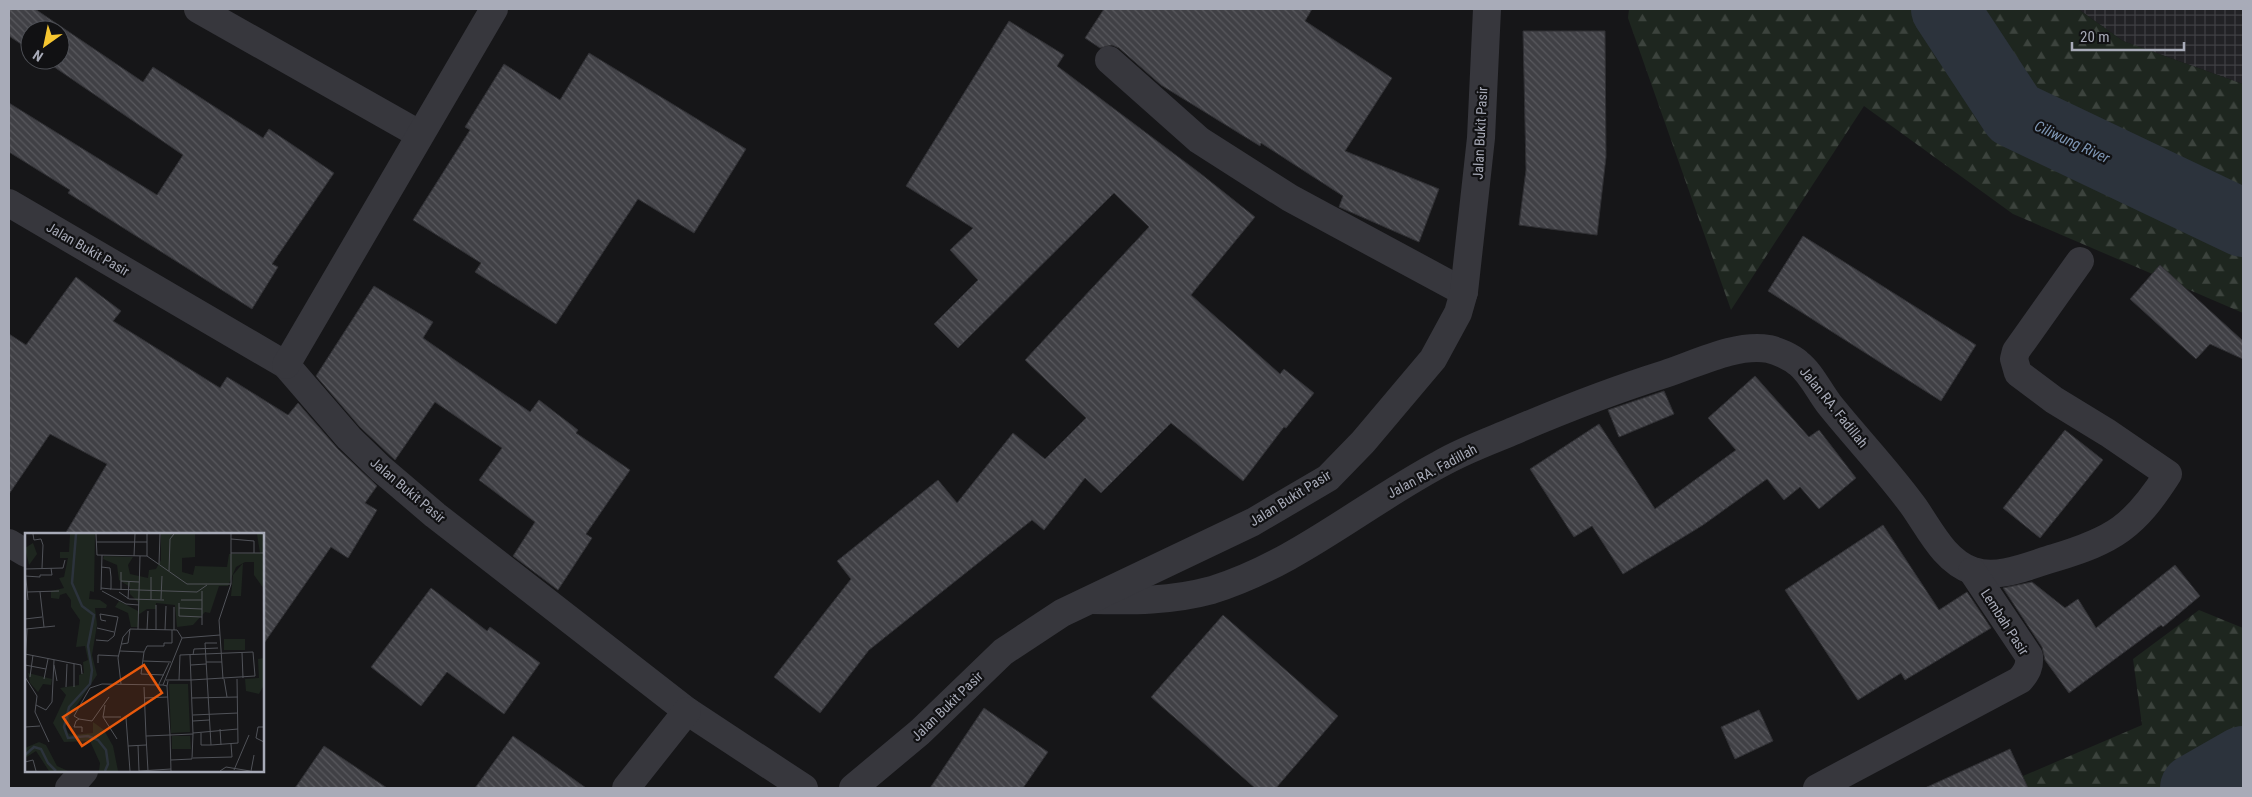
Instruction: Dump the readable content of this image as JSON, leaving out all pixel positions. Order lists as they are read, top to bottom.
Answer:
{
  "streets": {
    "street": ["Jalan Bukit Pasir", "Jalan RA. Fadillah", "Lembah Pasir"]
  },
  "crossings": [
    ["Jalan Bukit Pasir", "Jalan RA. Fadillah"],
    ["Jalan RA. Fadillah", "Lembah Pasir"]
  ],
  "water": ["Ciliwung River"],
  "scale_bar": "20 m",
  "north": "bottom left"
}
